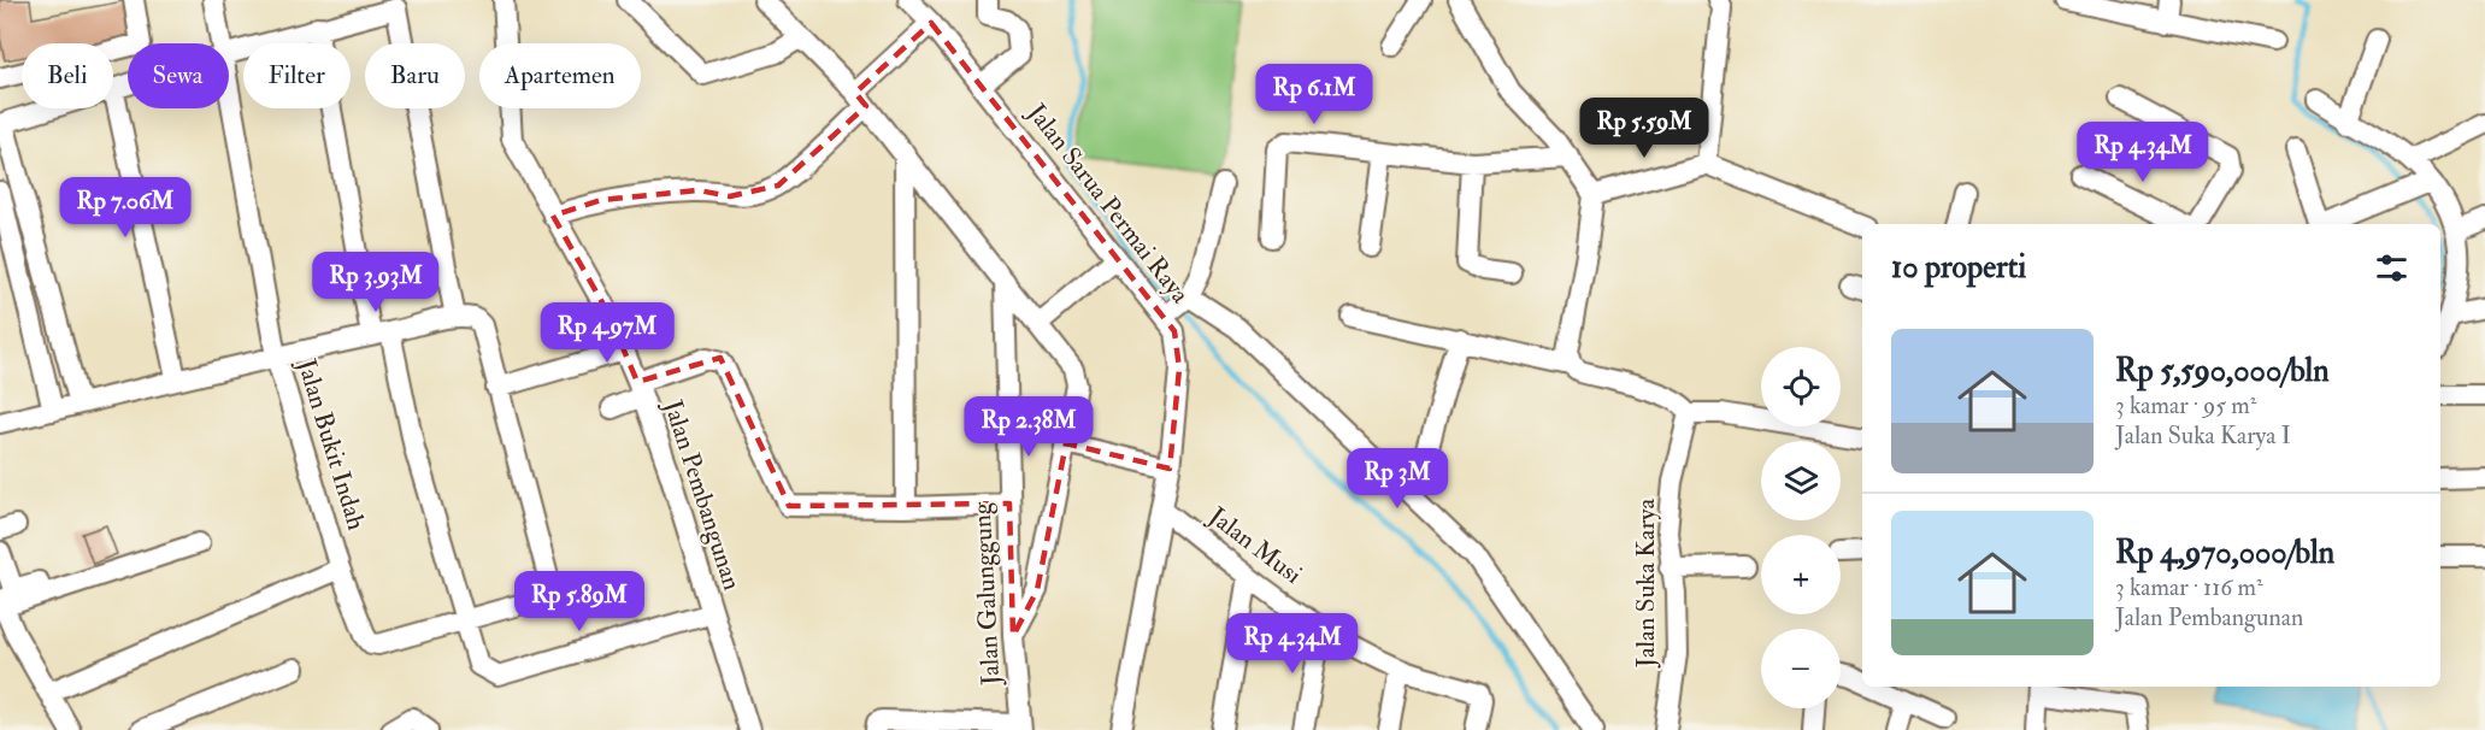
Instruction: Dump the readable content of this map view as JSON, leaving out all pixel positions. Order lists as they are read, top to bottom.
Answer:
{
  "streets": {
    "street": [
      "Jalan Sarua Permai Raya",
      "Jalan Bukit Indah",
      "Jalan Pembangunan",
      "Jalan Musi",
      "Jalan Suka Karya",
      "Jalan Galunggung"
    ]
  },
  "crossings": [
    ["Jalan Sarua Permai Raya", "Jalan Musi"]
  ],
  "page": {
    "chip": [
      "Beli",
      "Sewa",
      "Filter",
      "Baru",
      "Apartemen"
    ],
    "price": [
      "Rp 6.1M",
      "Rp 5.59M",
      "Rp 4.34M",
      "Rp 7.06M",
      "Rp 3.93M",
      "Rp 4.97M",
      "Rp 2.38M",
      "Rp 3M",
      "Rp 5.89M",
      "Rp 4.34M"
    ],
    "heading": "10 properti",
    "list": [
      {
        "name": "Rp 5,590,000/bln",
        "note": "3 kamar · 95 m² · Jalan Suka Karya I"
      },
      {
        "name": "Rp 4,970,000/bln",
        "note": "3 kamar · 116 m² · Jalan Pembangunan"
      }
    ],
    "map_buttons": ["+", "−"]
  }
}
